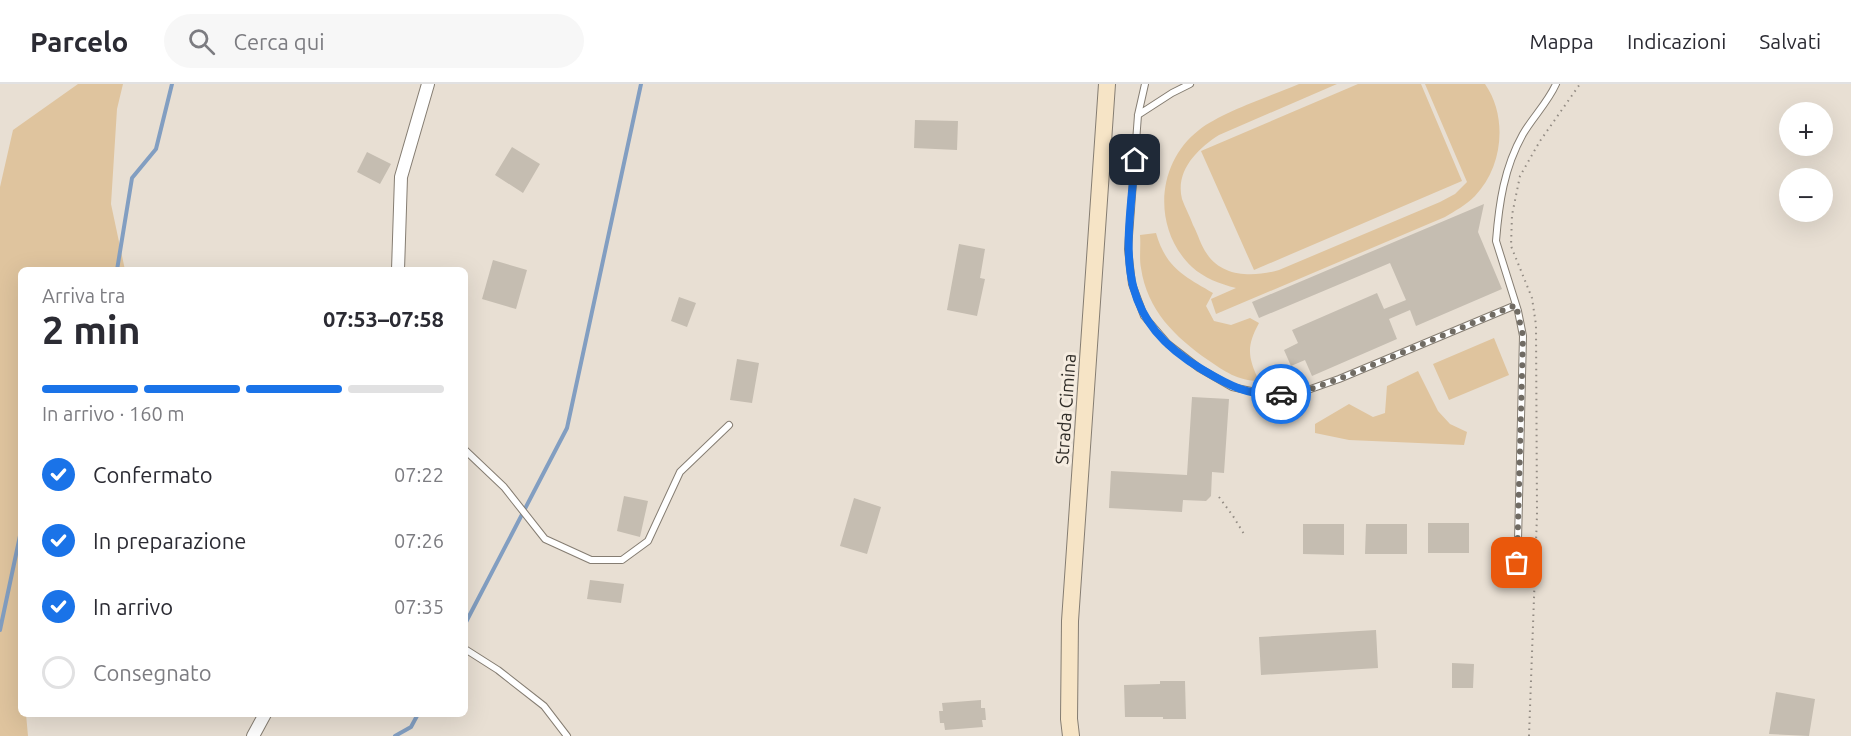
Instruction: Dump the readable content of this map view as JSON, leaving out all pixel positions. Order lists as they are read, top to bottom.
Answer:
{
  "streets": {
    "main road": ["Strada Cimina"]
  },
  "page": {
    "header": "Parcelo",
    "search": "Cerca qui",
    "nav": ["Mappa", "Indicazioni", "Salvati"],
    "map_buttons": ["+", "−"],
    "heading": ["2 min", "Arriva tra", "07:53–07:58"],
    "bar": "In arrivo · 160 m",
    "list": [
      ["Confermato", "07:22"],
      ["In preparazione", "07:26"],
      ["In arrivo", "07:35"],
      "Consegnato"
    ]
  }
}
